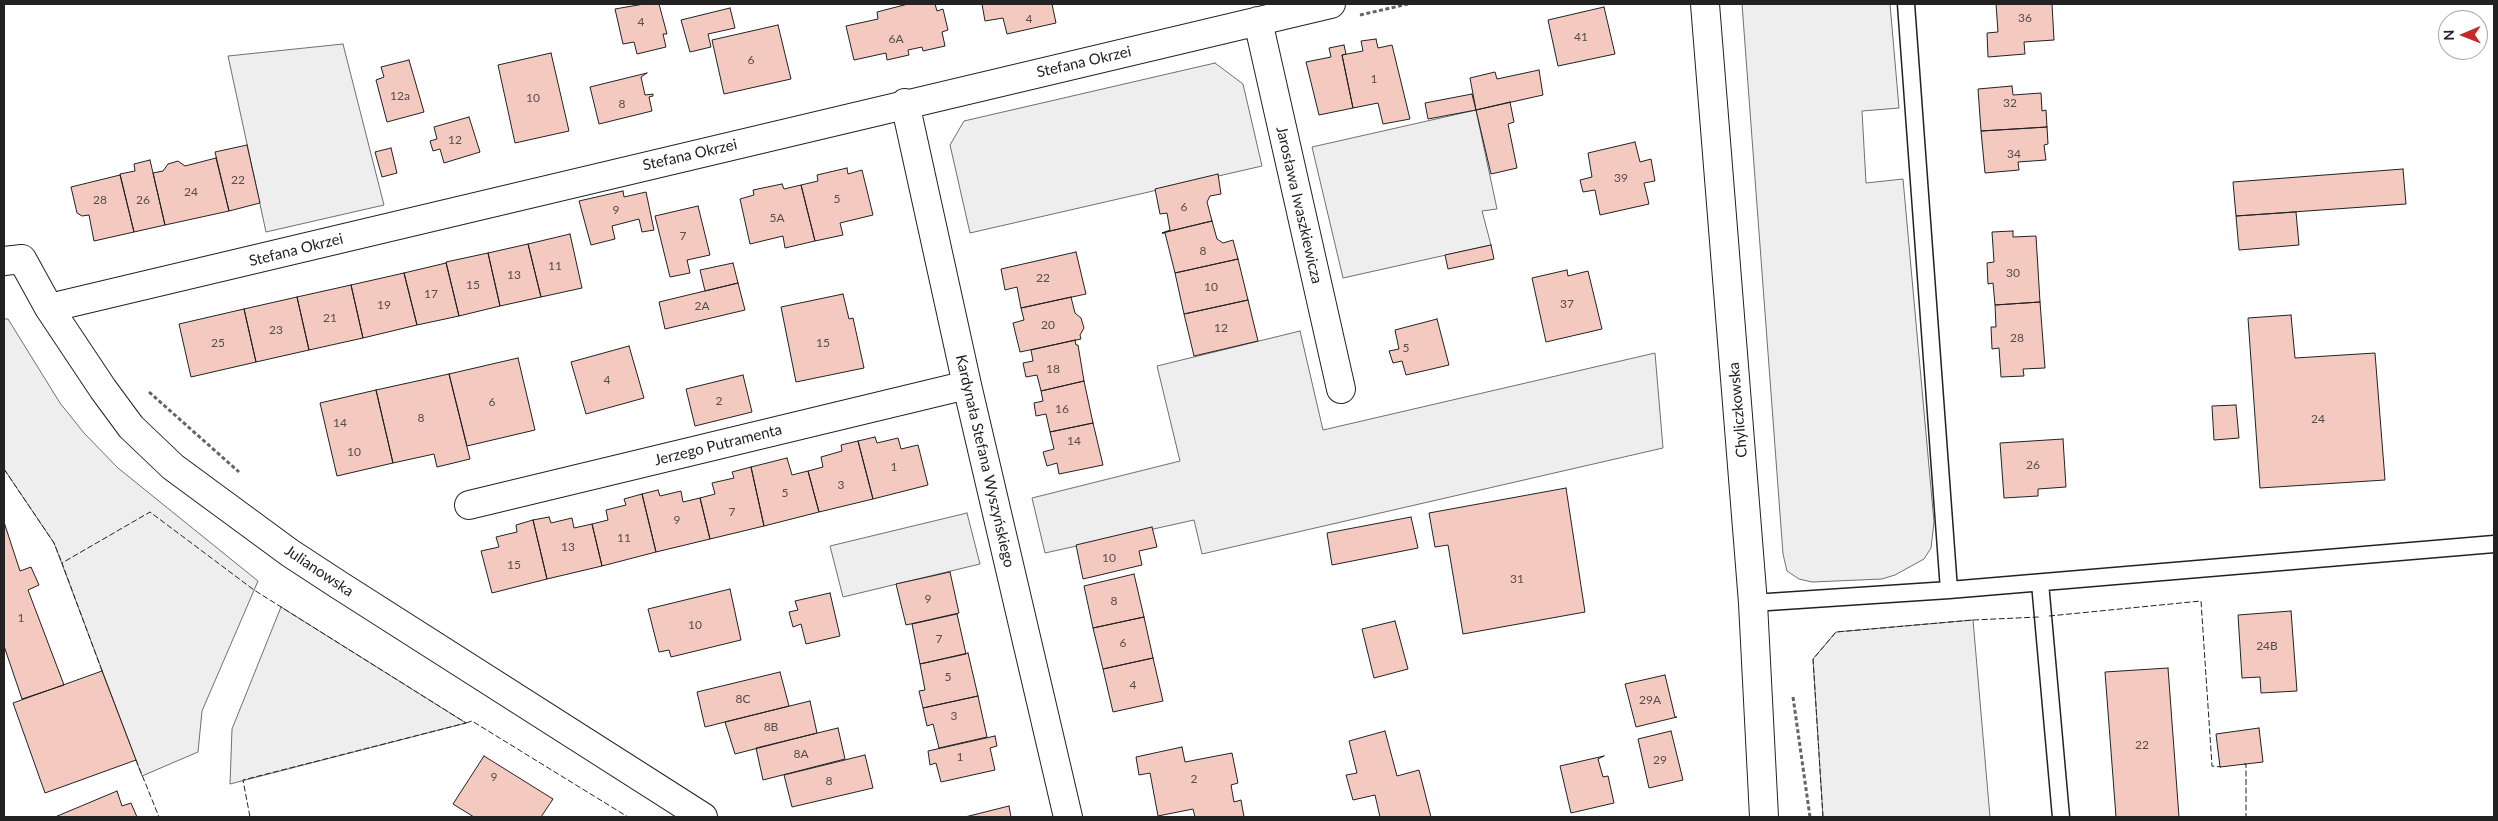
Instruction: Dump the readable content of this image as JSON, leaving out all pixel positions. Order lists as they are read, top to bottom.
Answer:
{
  "streets": {
    "street": [
      "Stefana Okrzei",
      "Jarosława Iwaszkiewicza",
      "Chyliczkowska",
      "Jerzego Putramenta",
      "Kardynała Stefana Wyszyńskiego",
      "Julianowska"
    ]
  },
  "crossings": [
    ["Stefana Okrzei", "Jarosława Iwaszkiewicza"],
    ["Stefana Okrzei", "Kardynała Stefana Wyszyńskiego"],
    ["Stefana Okrzei", "Julianowska"],
    ["Jerzego Putramenta", "Kardynała Stefana Wyszyńskiego"]
  ],
  "house_numbers": [
    "36",
    "4",
    "4",
    "41",
    "6A",
    "6",
    "1",
    "12a",
    "10",
    "32",
    "8",
    "12",
    "34",
    "39",
    "22",
    "24",
    "5",
    "28",
    "26",
    "6",
    "9",
    "5A",
    "7",
    "8",
    "11",
    "30",
    "13",
    "22",
    "15",
    "10",
    "17",
    "37",
    "19",
    "2A",
    "21",
    "20",
    "12",
    "23",
    "28",
    "25",
    "15",
    "5",
    "18",
    "4",
    "2",
    "6",
    "16",
    "8",
    "24",
    "14",
    "14",
    "10",
    "26",
    "1",
    "3",
    "5",
    "7",
    "9",
    "11",
    "13",
    "10",
    "15",
    "31",
    "9",
    "8",
    "1",
    "10",
    "7",
    "6",
    "24B",
    "5",
    "4",
    "8C",
    "29A",
    "3",
    "8B",
    "22",
    "8A",
    "1",
    "29",
    "9",
    "2",
    "8"
  ],
  "north": "left"
}
